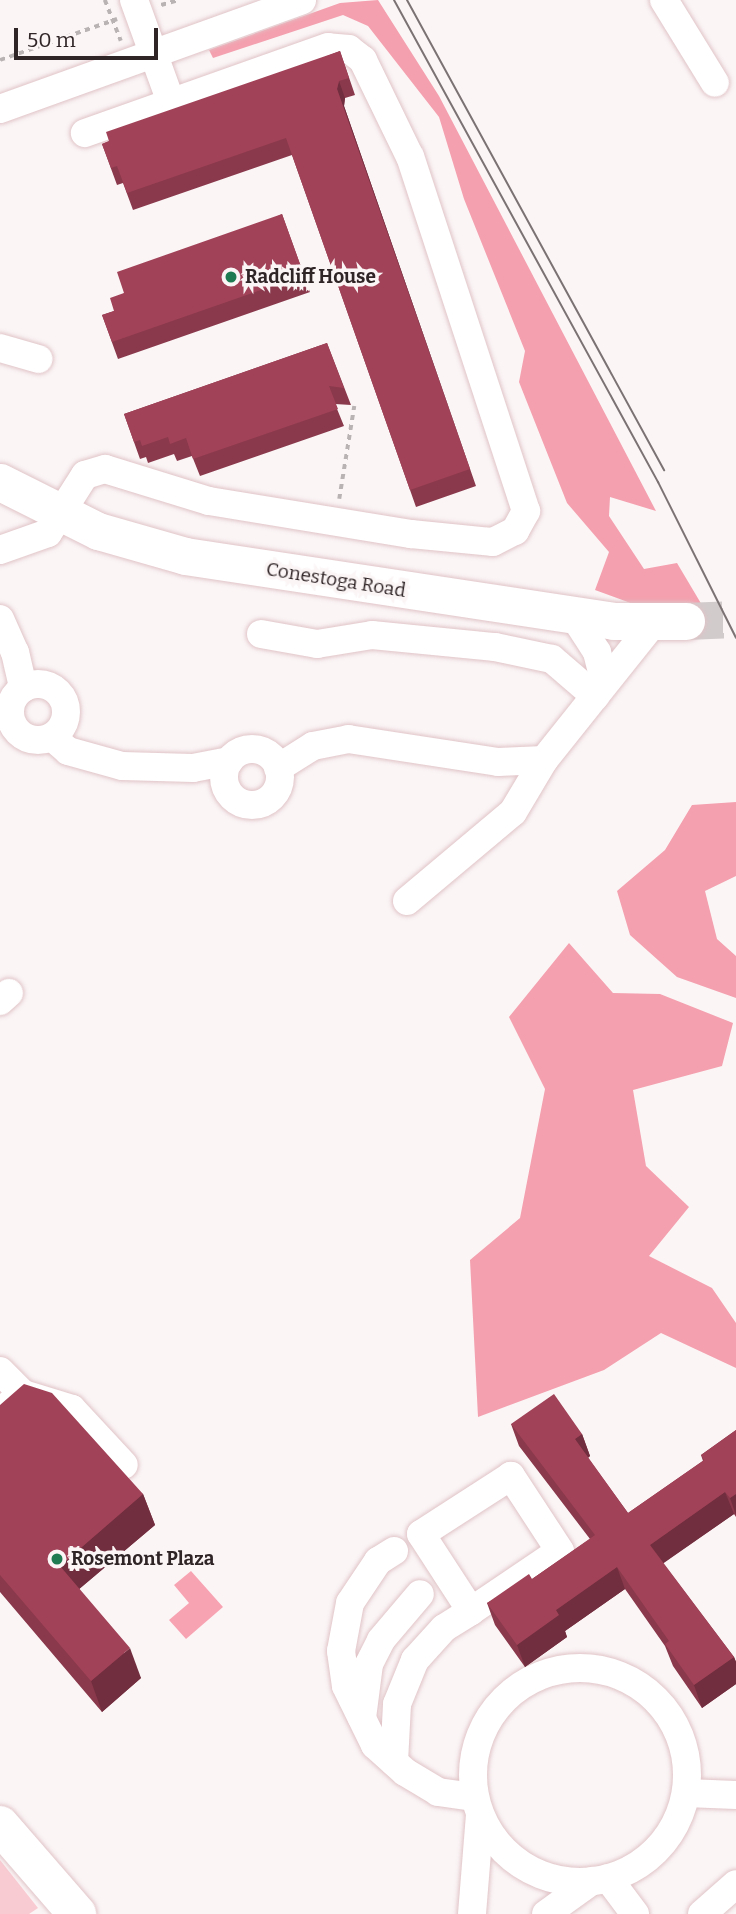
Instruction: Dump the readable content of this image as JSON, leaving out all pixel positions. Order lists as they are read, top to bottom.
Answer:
{
  "streets": {
    "main road": ["Conestoga Road"]
  },
  "places": ["Radcliff House", "Rosemont Plaza"],
  "scale_bar": "50 m"
}
